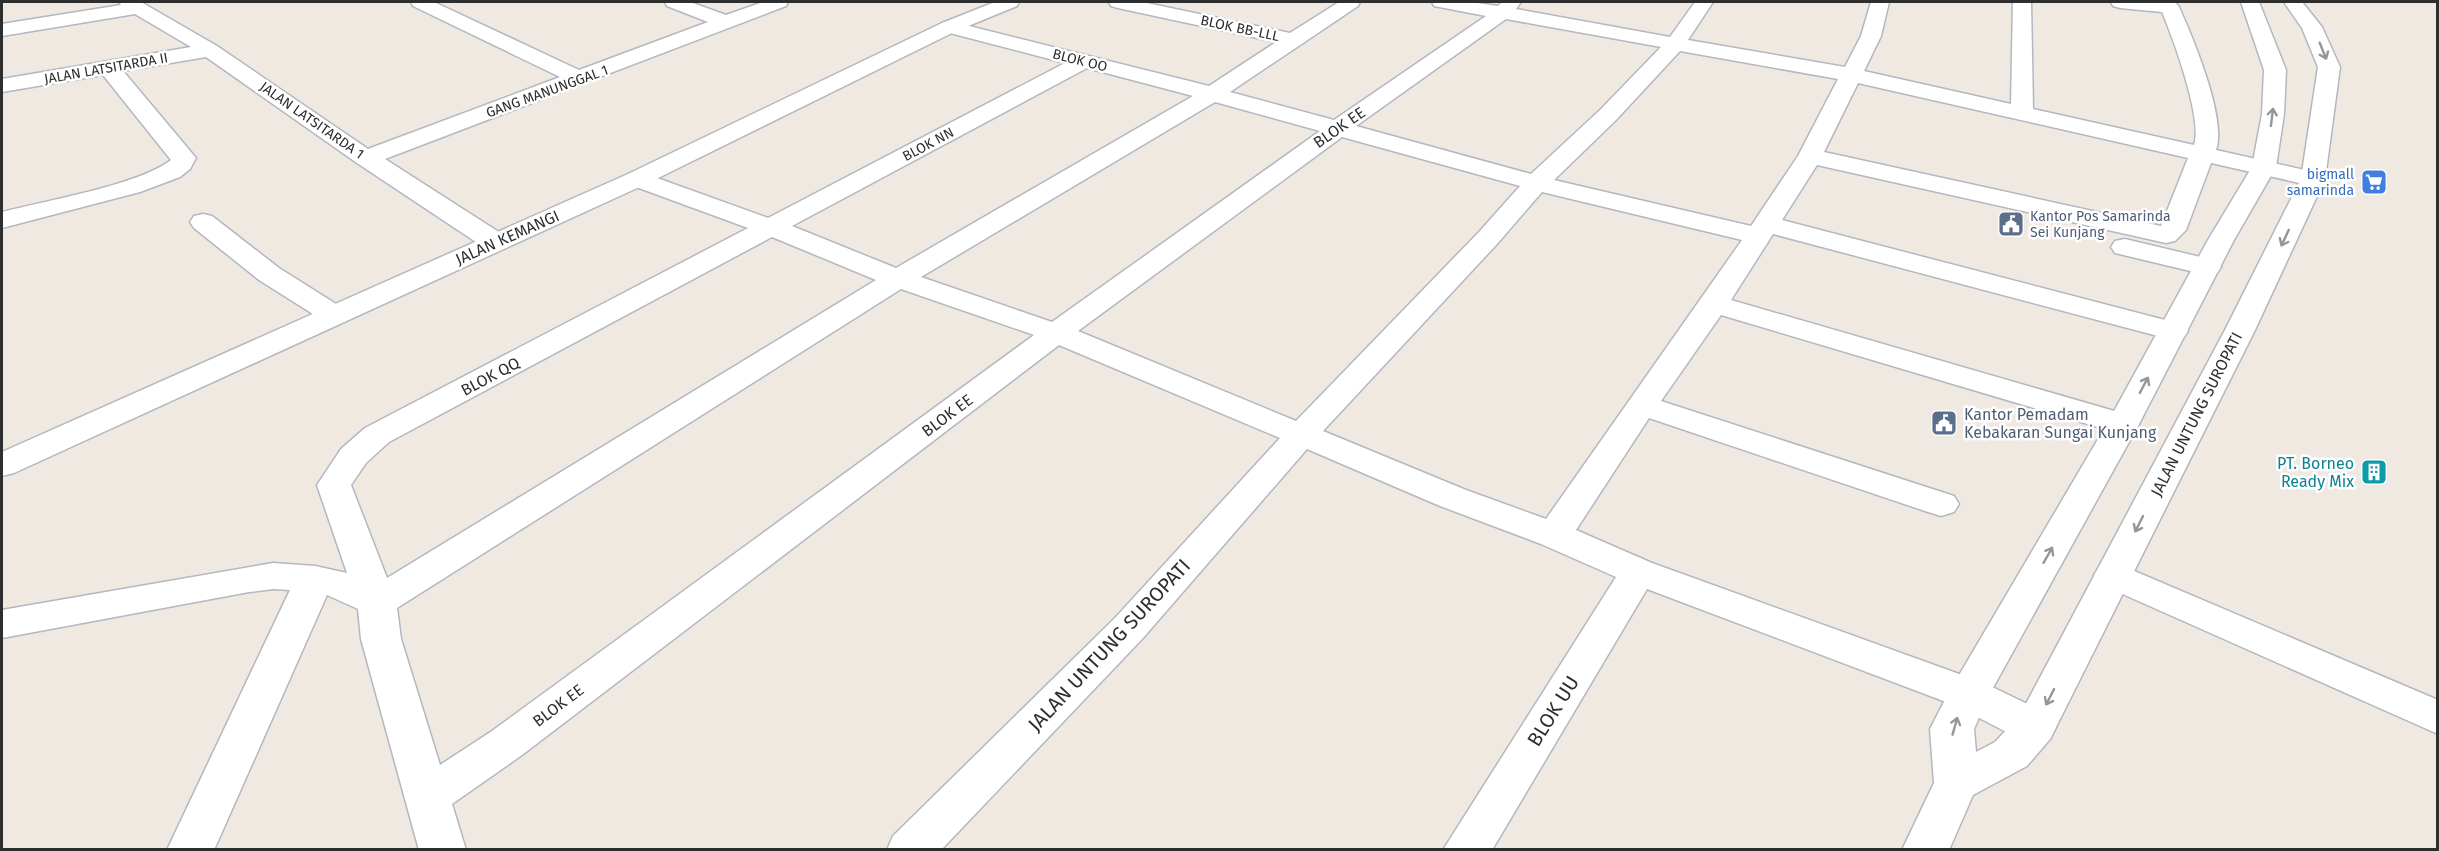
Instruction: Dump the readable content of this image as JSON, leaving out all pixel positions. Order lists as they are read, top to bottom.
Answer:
{
  "streets": {
    "street": [
      "BLOK BB-LLL",
      "BLOK OO",
      "JALAN LATSITARDA II",
      "GANG MANUNGGAL 1",
      "JALAN LATSITARDA 1",
      "BLOK EE",
      "BLOK NN",
      "JALAN KEMANGI",
      "BLOK QQ",
      "JALAN UNTUNG SUROPATI",
      "BLOK UU"
    ]
  },
  "crossings": [
    ["BLOK OO", "BLOK EE"],
    ["BLOK OO", "BLOK NN"],
    ["BLOK OO", "JALAN KEMANGI"],
    ["BLOK OO", "JALAN UNTUNG SUROPATI"],
    ["JALAN LATSITARDA II", "JALAN LATSITARDA 1"],
    ["GANG MANUNGGAL 1", "JALAN LATSITARDA 1"],
    ["JALAN LATSITARDA 1", "JALAN KEMANGI"],
    ["BLOK NN", "BLOK QQ"]
  ],
  "places": {
    "supermarket": ["bigmall samarinda"],
    "public building": ["Kantor Pos Samarinda Sei Kunjang", "Kantor Pemadam Kebakaran Sungai Kunjang"],
    "building": ["PT. Borneo Ready Mix"]
  }
}
